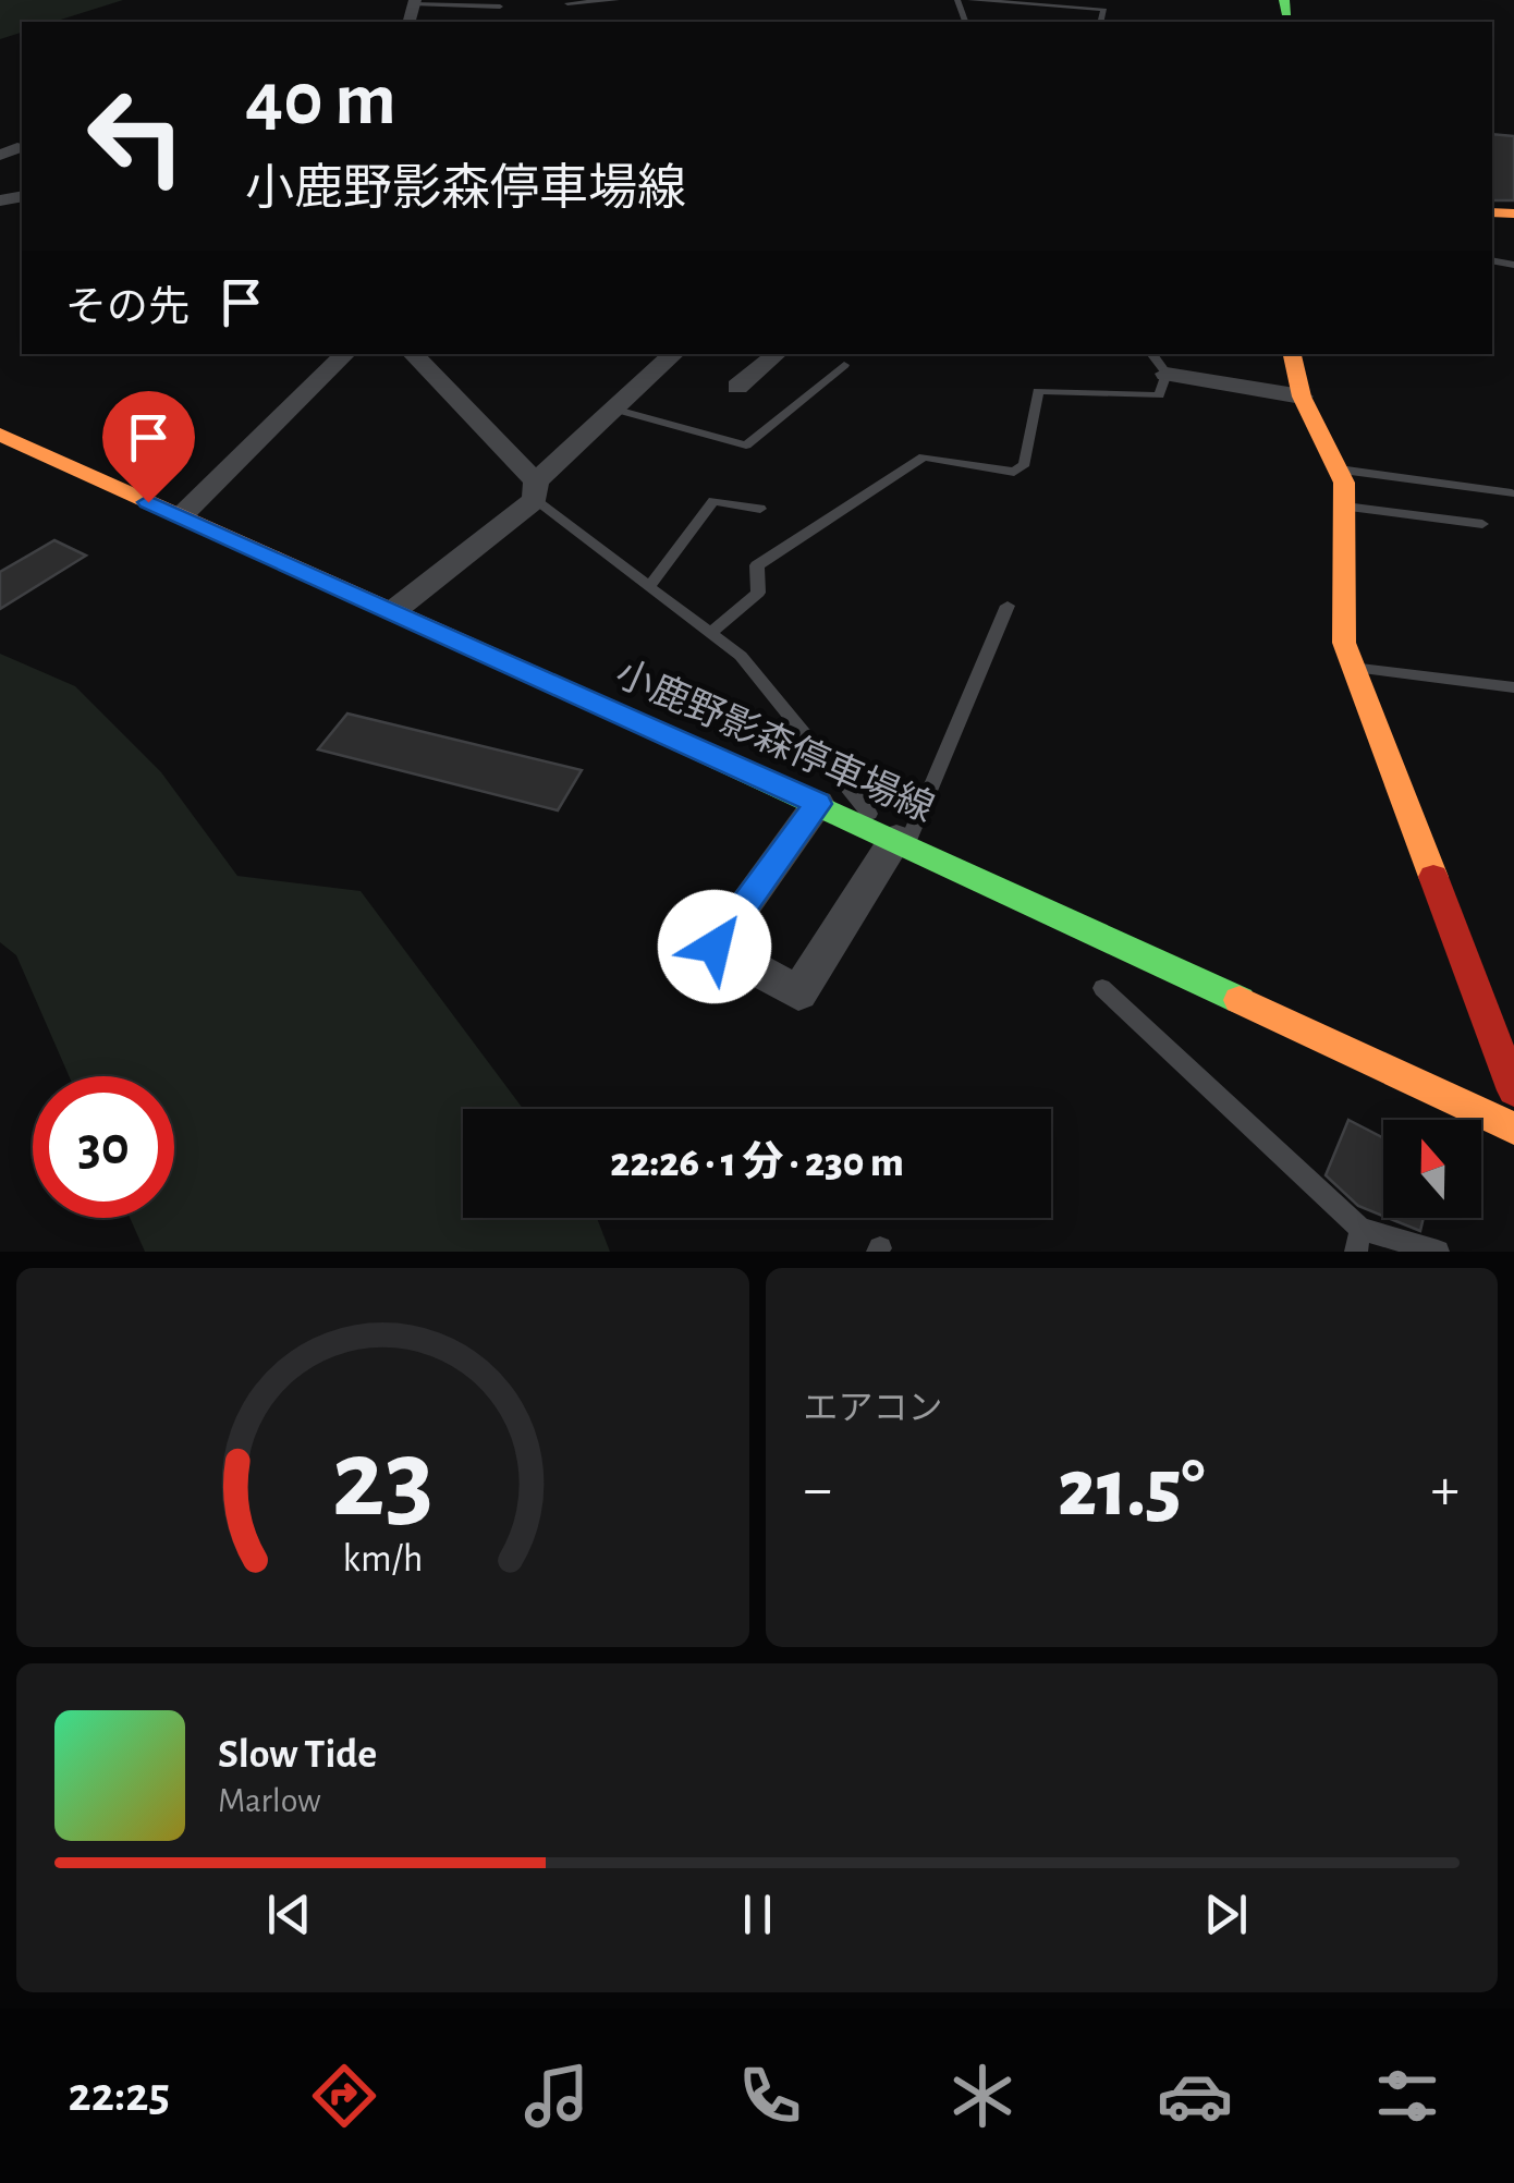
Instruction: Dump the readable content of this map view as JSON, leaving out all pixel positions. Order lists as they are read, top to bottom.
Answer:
{
  "streets": {
    "main road": ["小鹿野影森停車場線"]
  },
  "north": "top",
  "page": {
    "turn": ["40 m", "小鹿野影森停車場線"],
    "then": "その先",
    "limit": "30",
    "trip": "22:26 · 1 分 · 230 m",
    "tile": "エアコン",
    "heat": ["−", "21.5°", "+"],
    "song": ["Slow Tide", "Marlow"],
    "tabs": "22:25",
    "gauge": ["23", "km/h"]
  }
}
